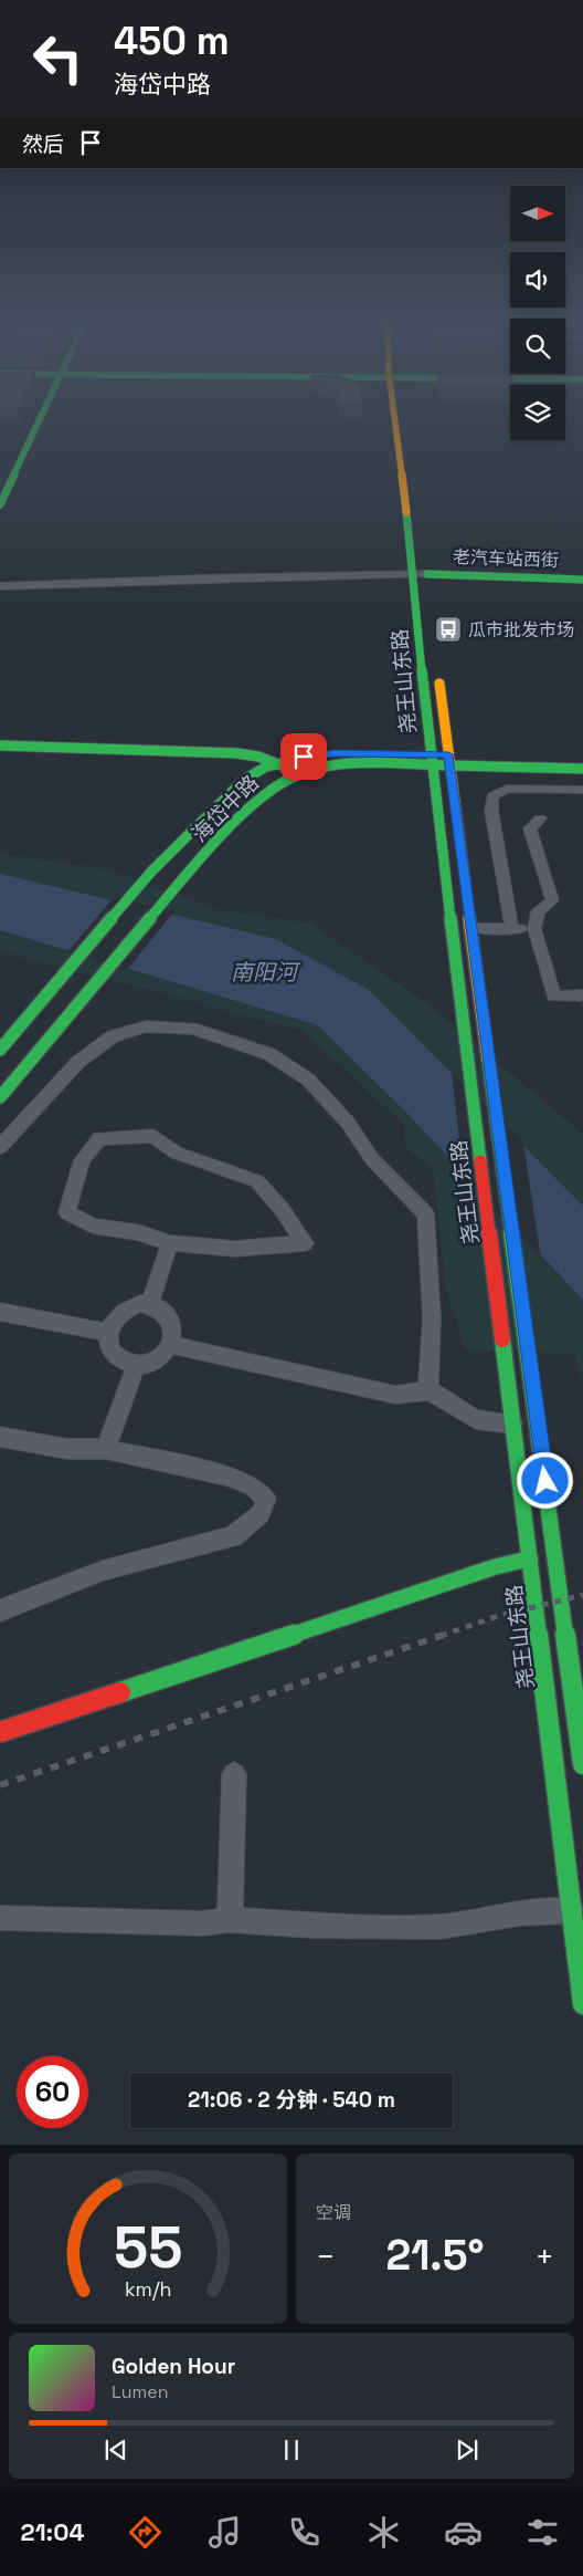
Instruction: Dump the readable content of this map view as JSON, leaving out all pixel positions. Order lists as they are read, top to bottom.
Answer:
{
  "streets": {
    "main road": ["老汽车站西街", "尧王山东路", "海岱中路"]
  },
  "crossings": [
    ["老汽车站西街", "尧王山东路"],
    ["尧王山东路", "海岱中路"]
  ],
  "water": ["南阳河"],
  "places": {
    "bus stop": ["瓜市批发市场"]
  },
  "north": "right",
  "page": {
    "turn": ["450 m", "海岱中路"],
    "then": "然后",
    "limit": "60",
    "trip": "21:06 · 2 分钟 · 540 m",
    "tile": "空调",
    "heat": ["−", "21.5°", "+"],
    "song": ["Golden Hour", "Lumen"],
    "tabs": "21:04",
    "gauge": ["55", "km/h"]
  }
}
